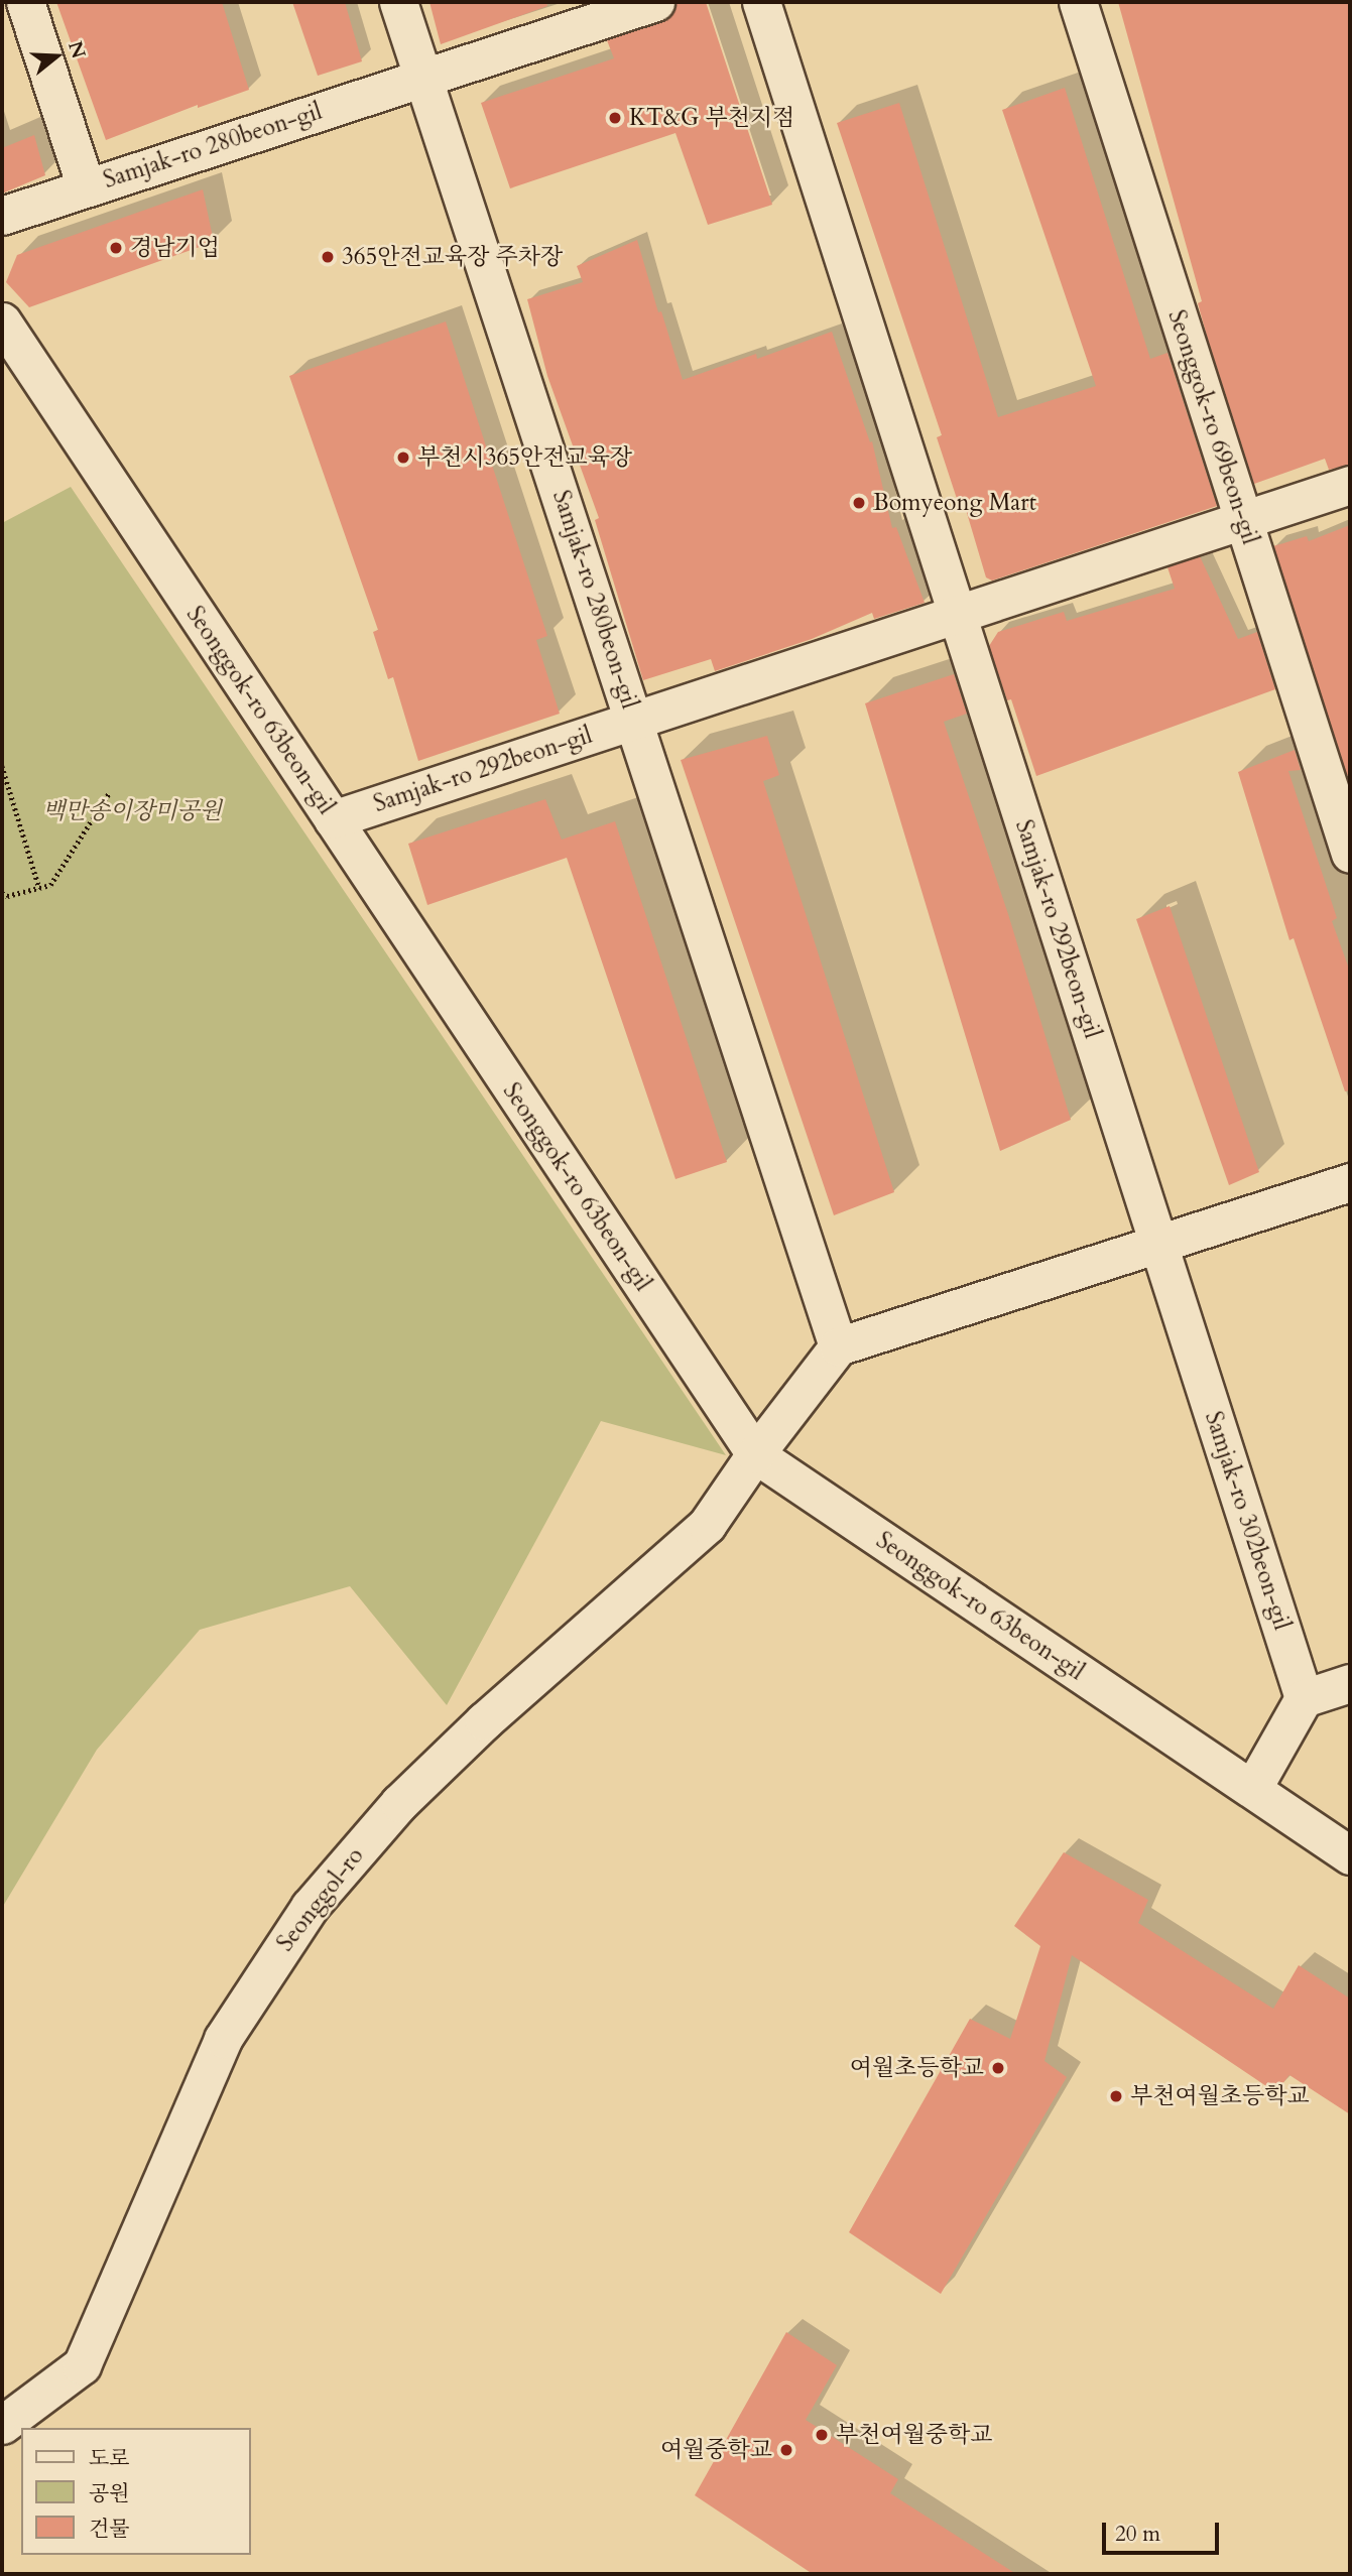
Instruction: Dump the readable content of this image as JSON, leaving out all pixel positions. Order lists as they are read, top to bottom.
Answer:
{
  "streets": {
    "street": [
      "Samjak-ro 280beon-gil",
      "Seonggok-ro 69beon-gil",
      "Seonggok-ro 63beon-gil",
      "Samjak-ro 292beon-gil",
      "Samjak-ro 302beon-gil",
      "Seonggol-ro"
    ]
  },
  "crossings": [
    ["Samjak-ro 280beon-gil", "Samjak-ro 292beon-gil"],
    ["Seonggok-ro 69beon-gil", "Samjak-ro 292beon-gil"],
    ["Seonggok-ro 63beon-gil", "Samjak-ro 292beon-gil"],
    ["Seonggok-ro 63beon-gil", "Seonggol-ro"],
    ["Samjak-ro 292beon-gil", "Samjak-ro 302beon-gil"]
  ],
  "parks": ["백만송이장미공원"],
  "places": [
    "KT&G 부천지점",
    "경남기업",
    "365안전교육장 주차장",
    "부천시365안전교육장",
    "Bomyeong Mart",
    "여월초등학교",
    "부천여월초등학교",
    "부천여월중학교",
    "여월중학교"
  ],
  "legend": ["도로", "공원", "건물"],
  "scale_bar": "20 m",
  "north": "right"
}
